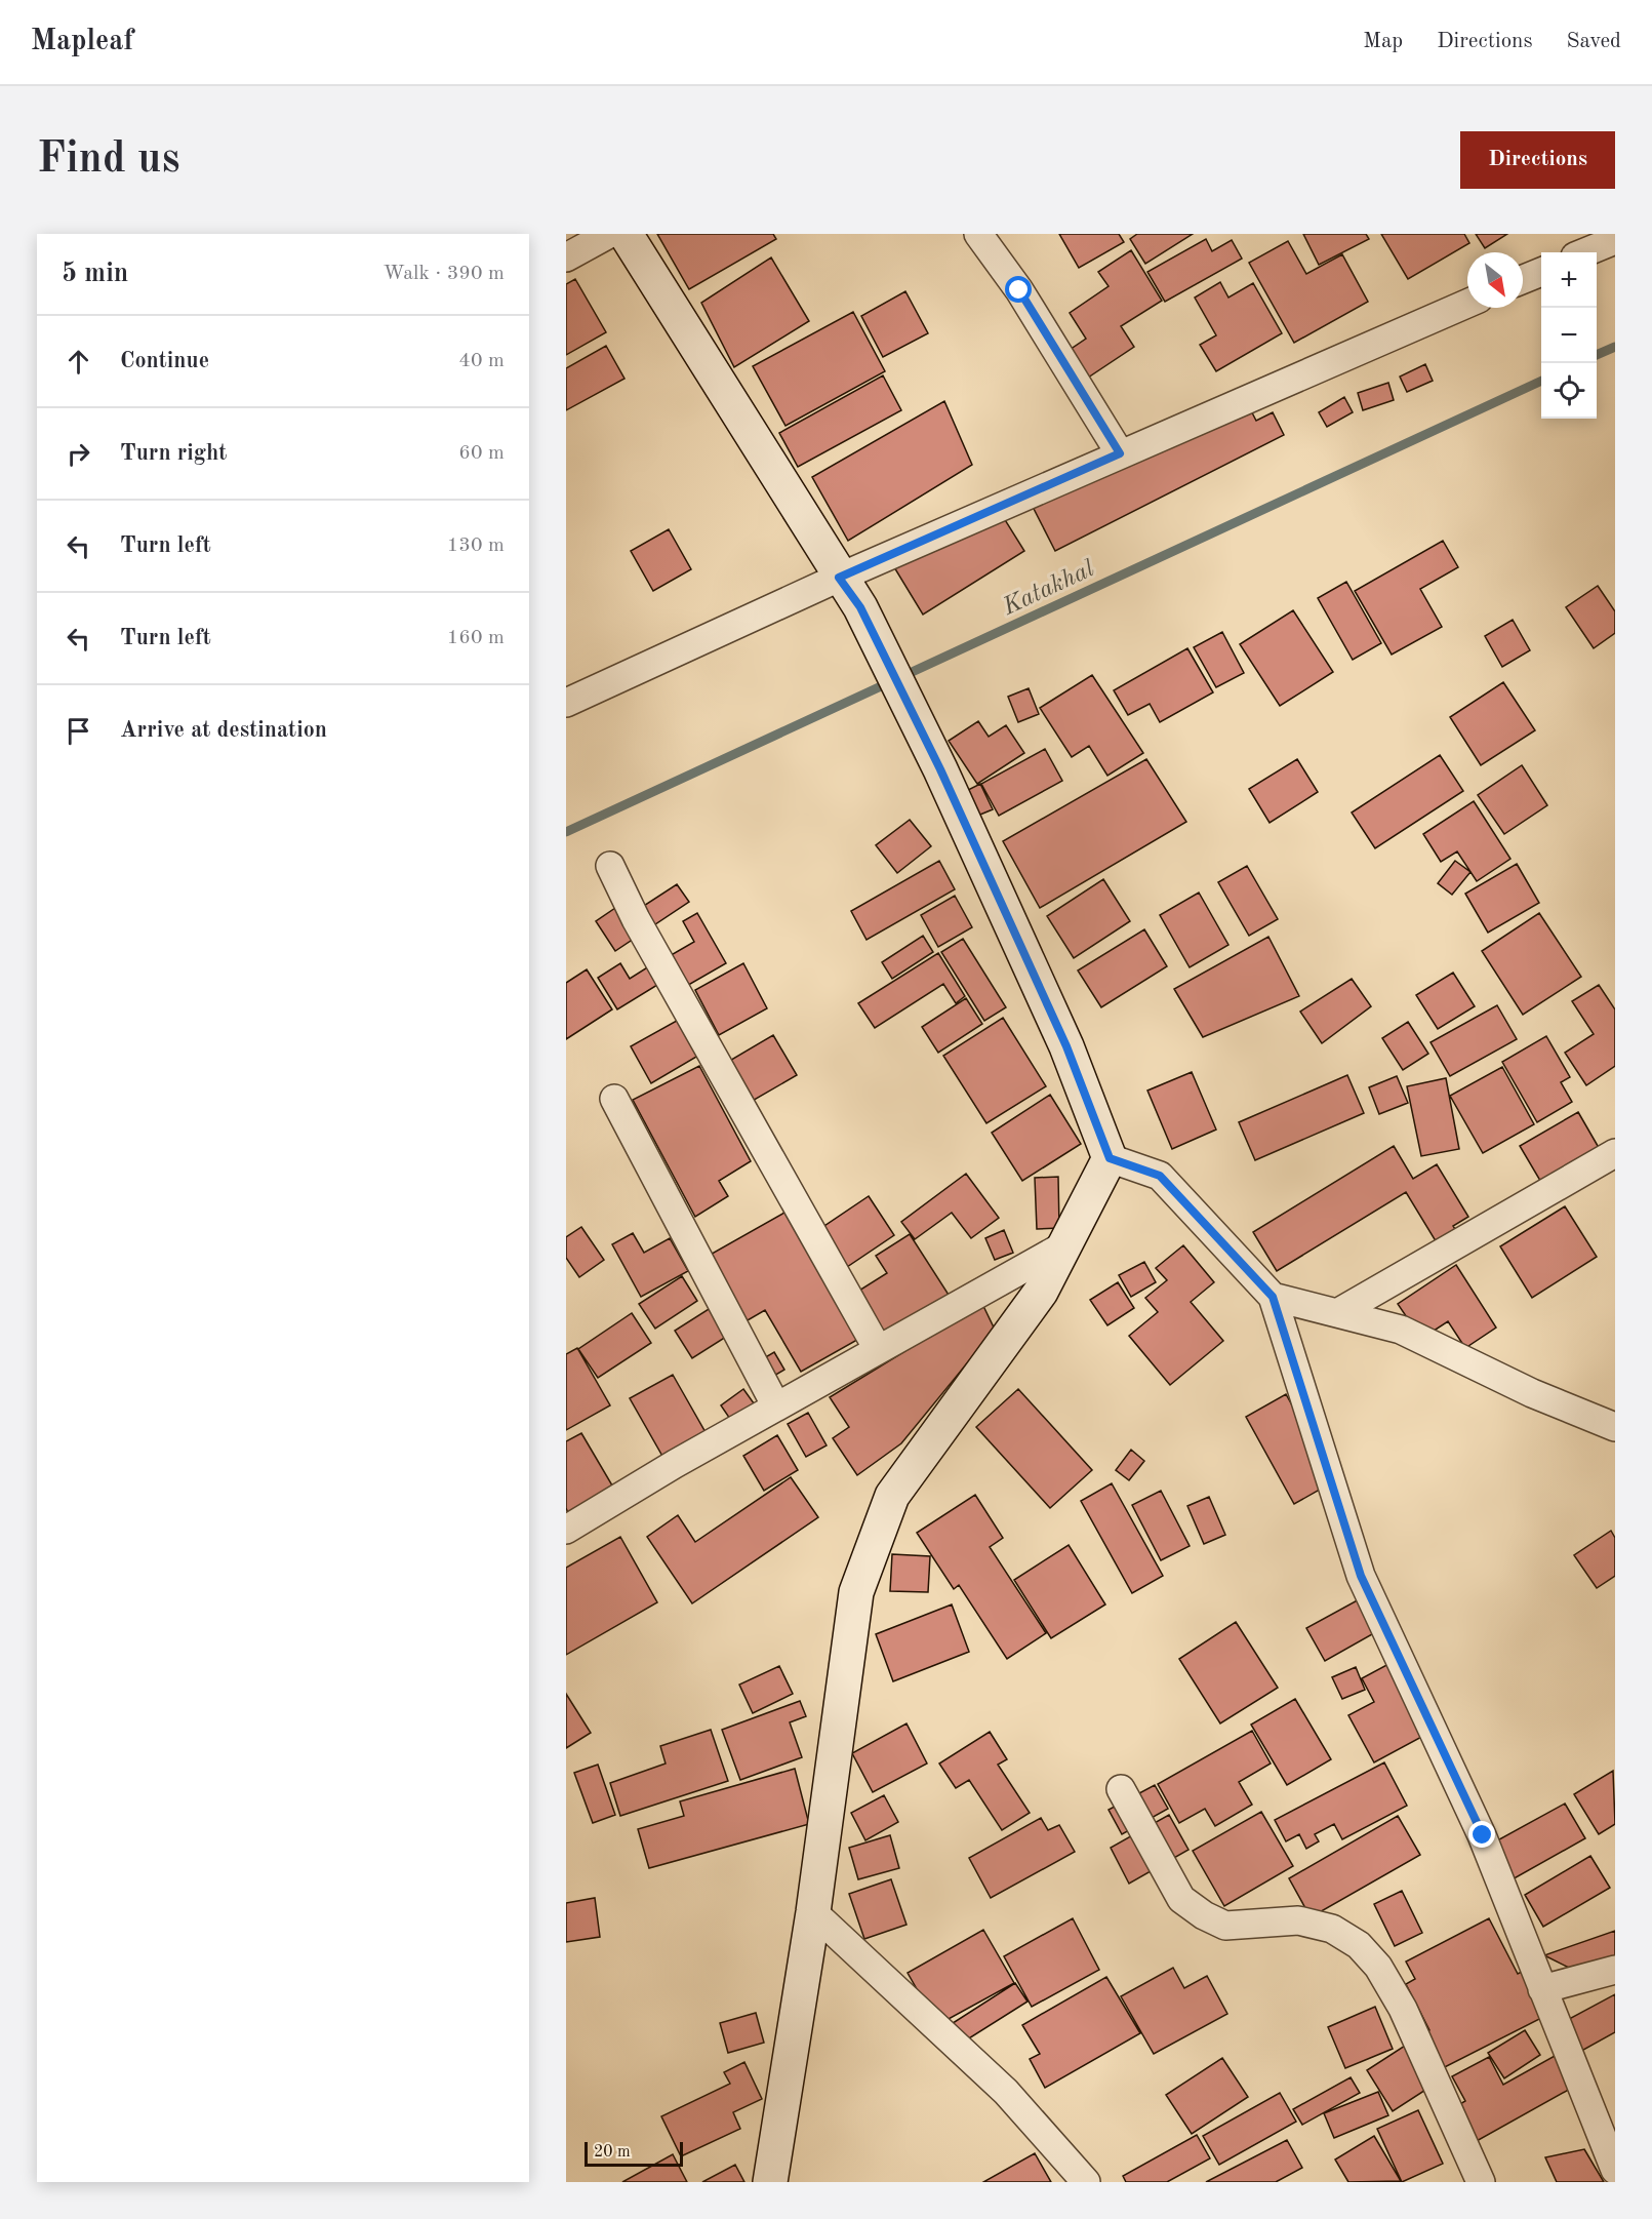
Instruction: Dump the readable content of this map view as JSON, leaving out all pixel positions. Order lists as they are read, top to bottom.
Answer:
{
  "water": ["Katakhal"],
  "scale_bar": "20 m",
  "north": "bottom right",
  "page": {
    "header": "Mapleaf",
    "nav": ["Map", "Directions", "Saved"],
    "buttons": "Directions",
    "title": "Find us",
    "heading": ["5 min", "Walk · 390 m"],
    "map_buttons": ["+", "−"],
    "list": [
      ["Continue", "40 m"],
      ["Turn right", "60 m"],
      ["Turn left", "130 m"],
      ["Turn left", "160 m"],
      "Arrive at destination"
    ],
    "scale": "20 m"
  }
}
